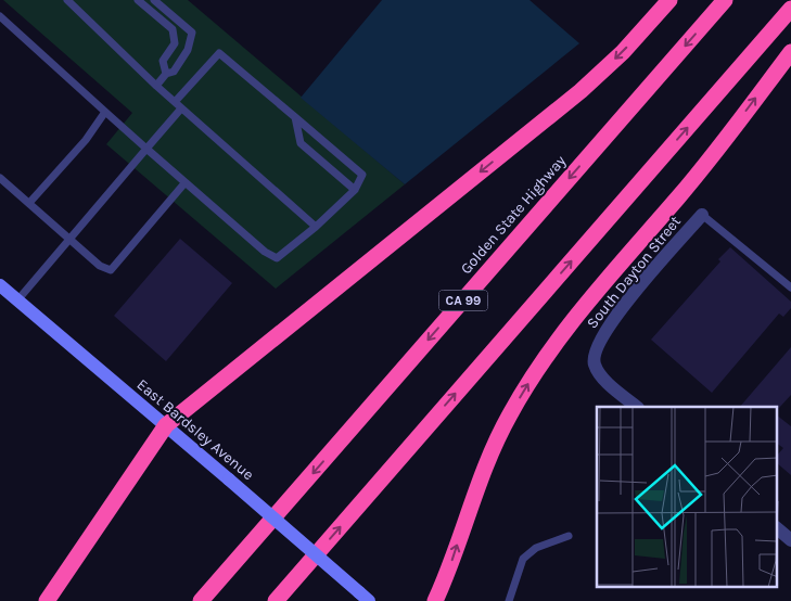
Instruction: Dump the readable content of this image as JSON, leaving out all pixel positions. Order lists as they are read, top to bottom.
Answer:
{
  "streets": {
    "highway": ["Golden State Highway", "CA 99"],
    "main road": ["East Bardsley Avenue"],
    "street": ["South Dayton Street"]
  }
}
